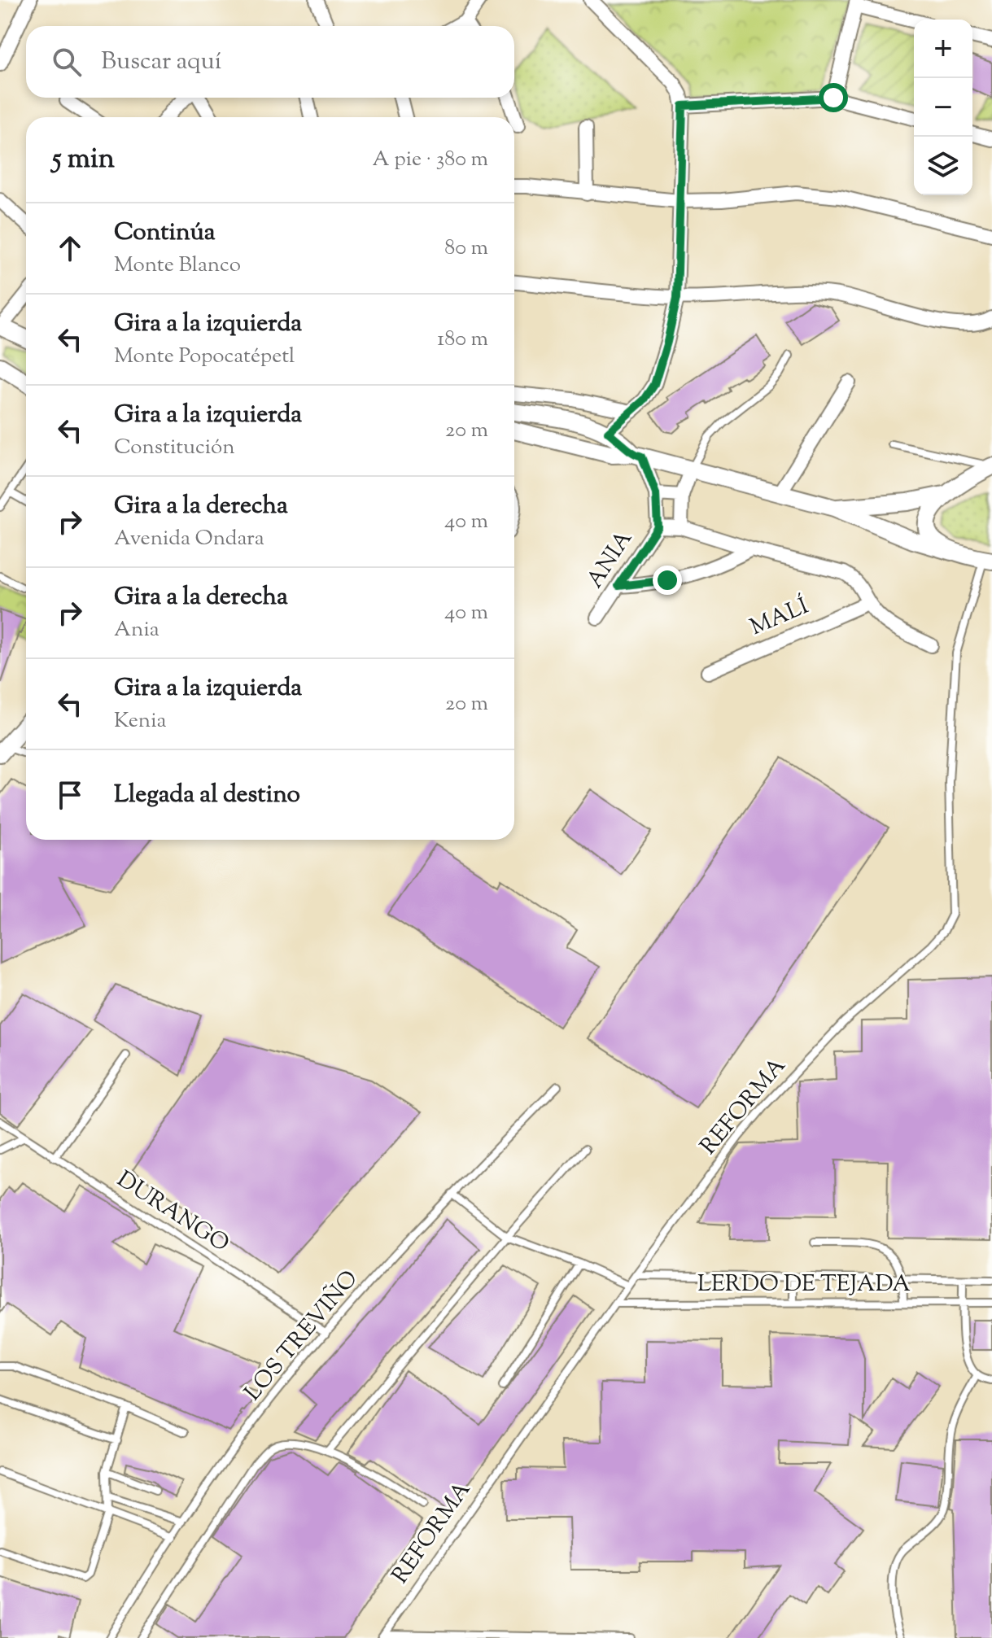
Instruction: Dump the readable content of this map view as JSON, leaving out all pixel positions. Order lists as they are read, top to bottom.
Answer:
{
  "streets": {
    "street": ["ANIA", "MALÍ"],
    "lane": [
      "REFORMA",
      "DURANGO",
      "LERDO DE TEJADA",
      "LOS TREVIÑO"
    ]
  },
  "crossings": [
    ["REFORMA", "LERDO DE TEJADA"],
    ["DURANGO", "LOS TREVIÑO"]
  ],
  "page": {
    "map_buttons": ["+", "−"],
    "search": "Buscar aquí",
    "heading": ["5 min", "A pie · 380 m"],
    "list": [
      ["Continúa", "Monte Blanco", "80 m"],
      ["Gira a la izquierda", "Monte Popocatépetl", "180 m"],
      ["Gira a la izquierda", "Constitución", "20 m"],
      ["Gira a la derecha", "Avenida Ondara", "40 m"],
      ["Gira a la derecha", "Ania", "40 m"],
      ["Gira a la izquierda", "Kenia", "20 m"],
      "Llegada al destino"
    ]
  }
}
